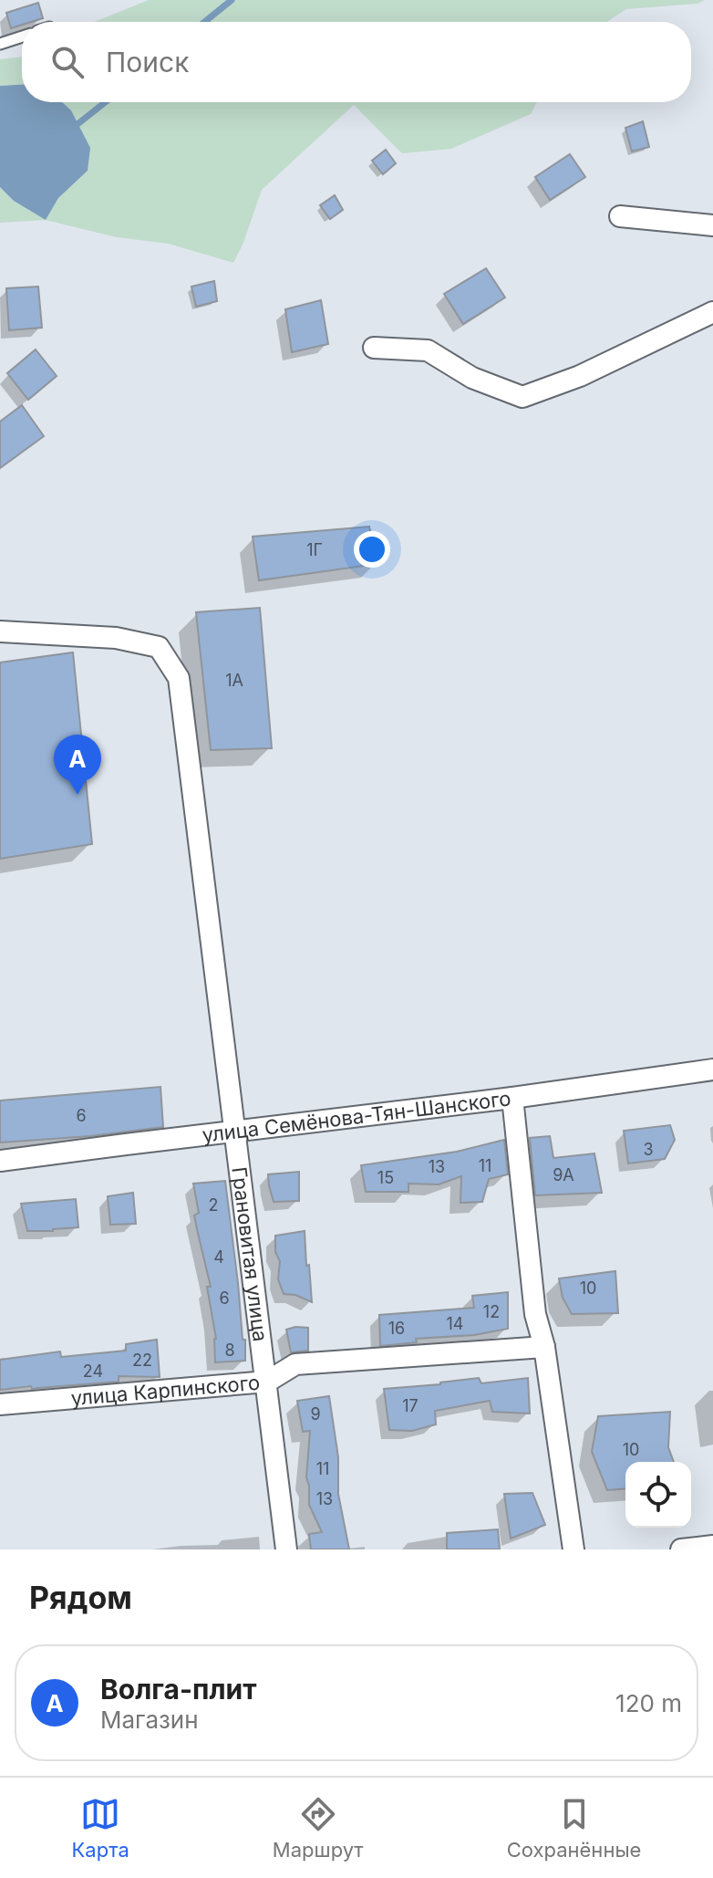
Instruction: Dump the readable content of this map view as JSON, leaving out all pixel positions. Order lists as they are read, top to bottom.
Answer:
{
  "streets": {
    "street": ["улица Семёнова-Тян-Шанского", "Грановитая улица", "улица Карпинского"]
  },
  "crossings": [
    ["улица Семёнова-Тян-Шанского", "Грановитая улица"],
    ["Грановитая улица", "улица Карпинского"]
  ],
  "house_numbers": [
    "1Г",
    "1А",
    "6",
    "3",
    "11",
    "13",
    "9А",
    "15",
    "2",
    "4",
    "10",
    "6",
    "12",
    "14",
    "16",
    "8",
    "22",
    "24",
    "17",
    "9",
    "10",
    "11",
    "13"
  ],
  "page": {
    "search": "Поиск",
    "pins": "A",
    "heading": "Рядом",
    "list": [
      {
        "mark": "A",
        "name": "Волга-плит",
        "note": "Магазин",
        "value": "120 m"
      }
    ],
    "nav": ["Карта", "Маршрут", "Сохранённые"]
  }
}
